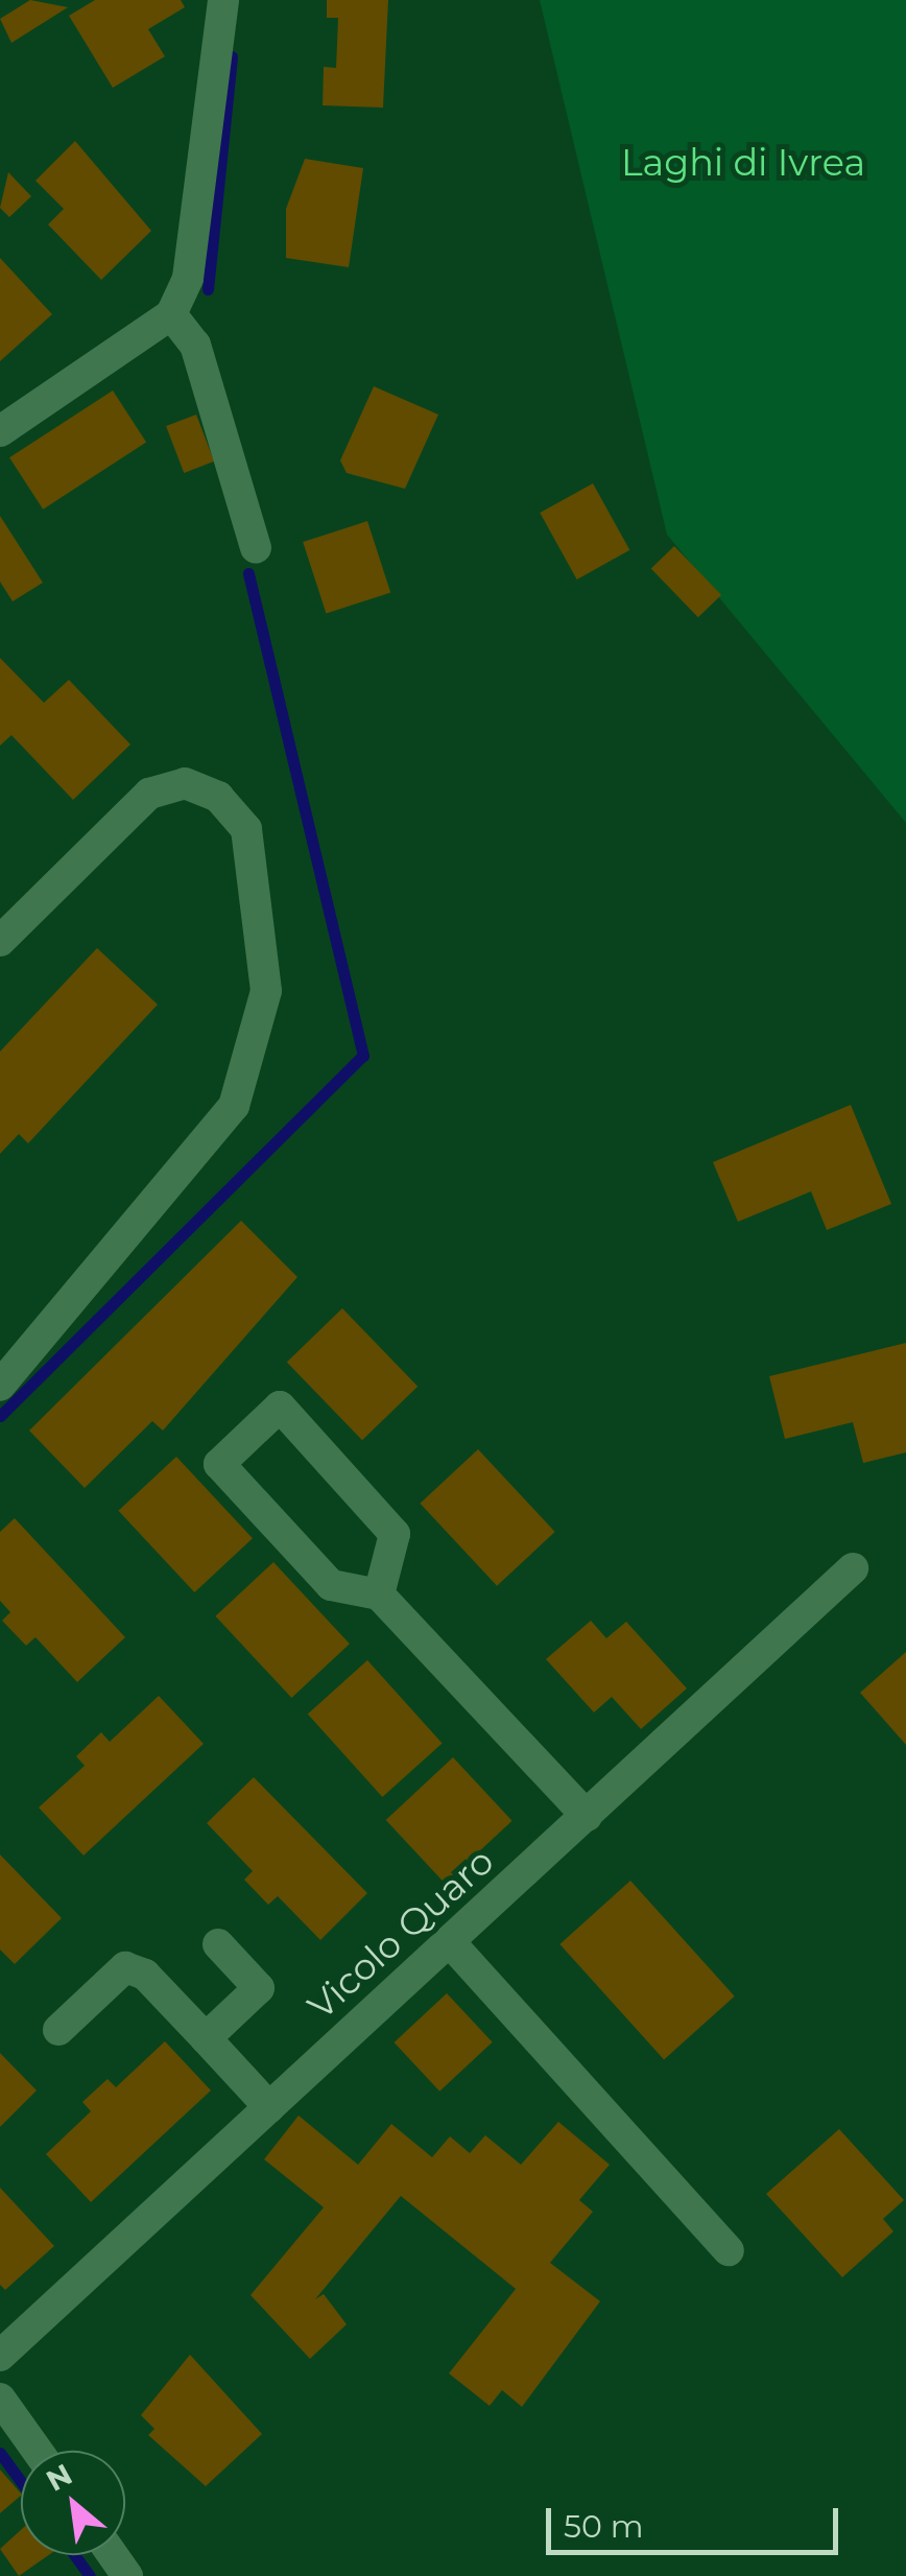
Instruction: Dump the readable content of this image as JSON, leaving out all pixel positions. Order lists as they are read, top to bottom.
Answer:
{
  "streets": {
    "street": ["Vicolo Quaro"]
  },
  "parks": ["Laghi di Ivrea"],
  "scale_bar": "50 m",
  "north": "top left"
}
